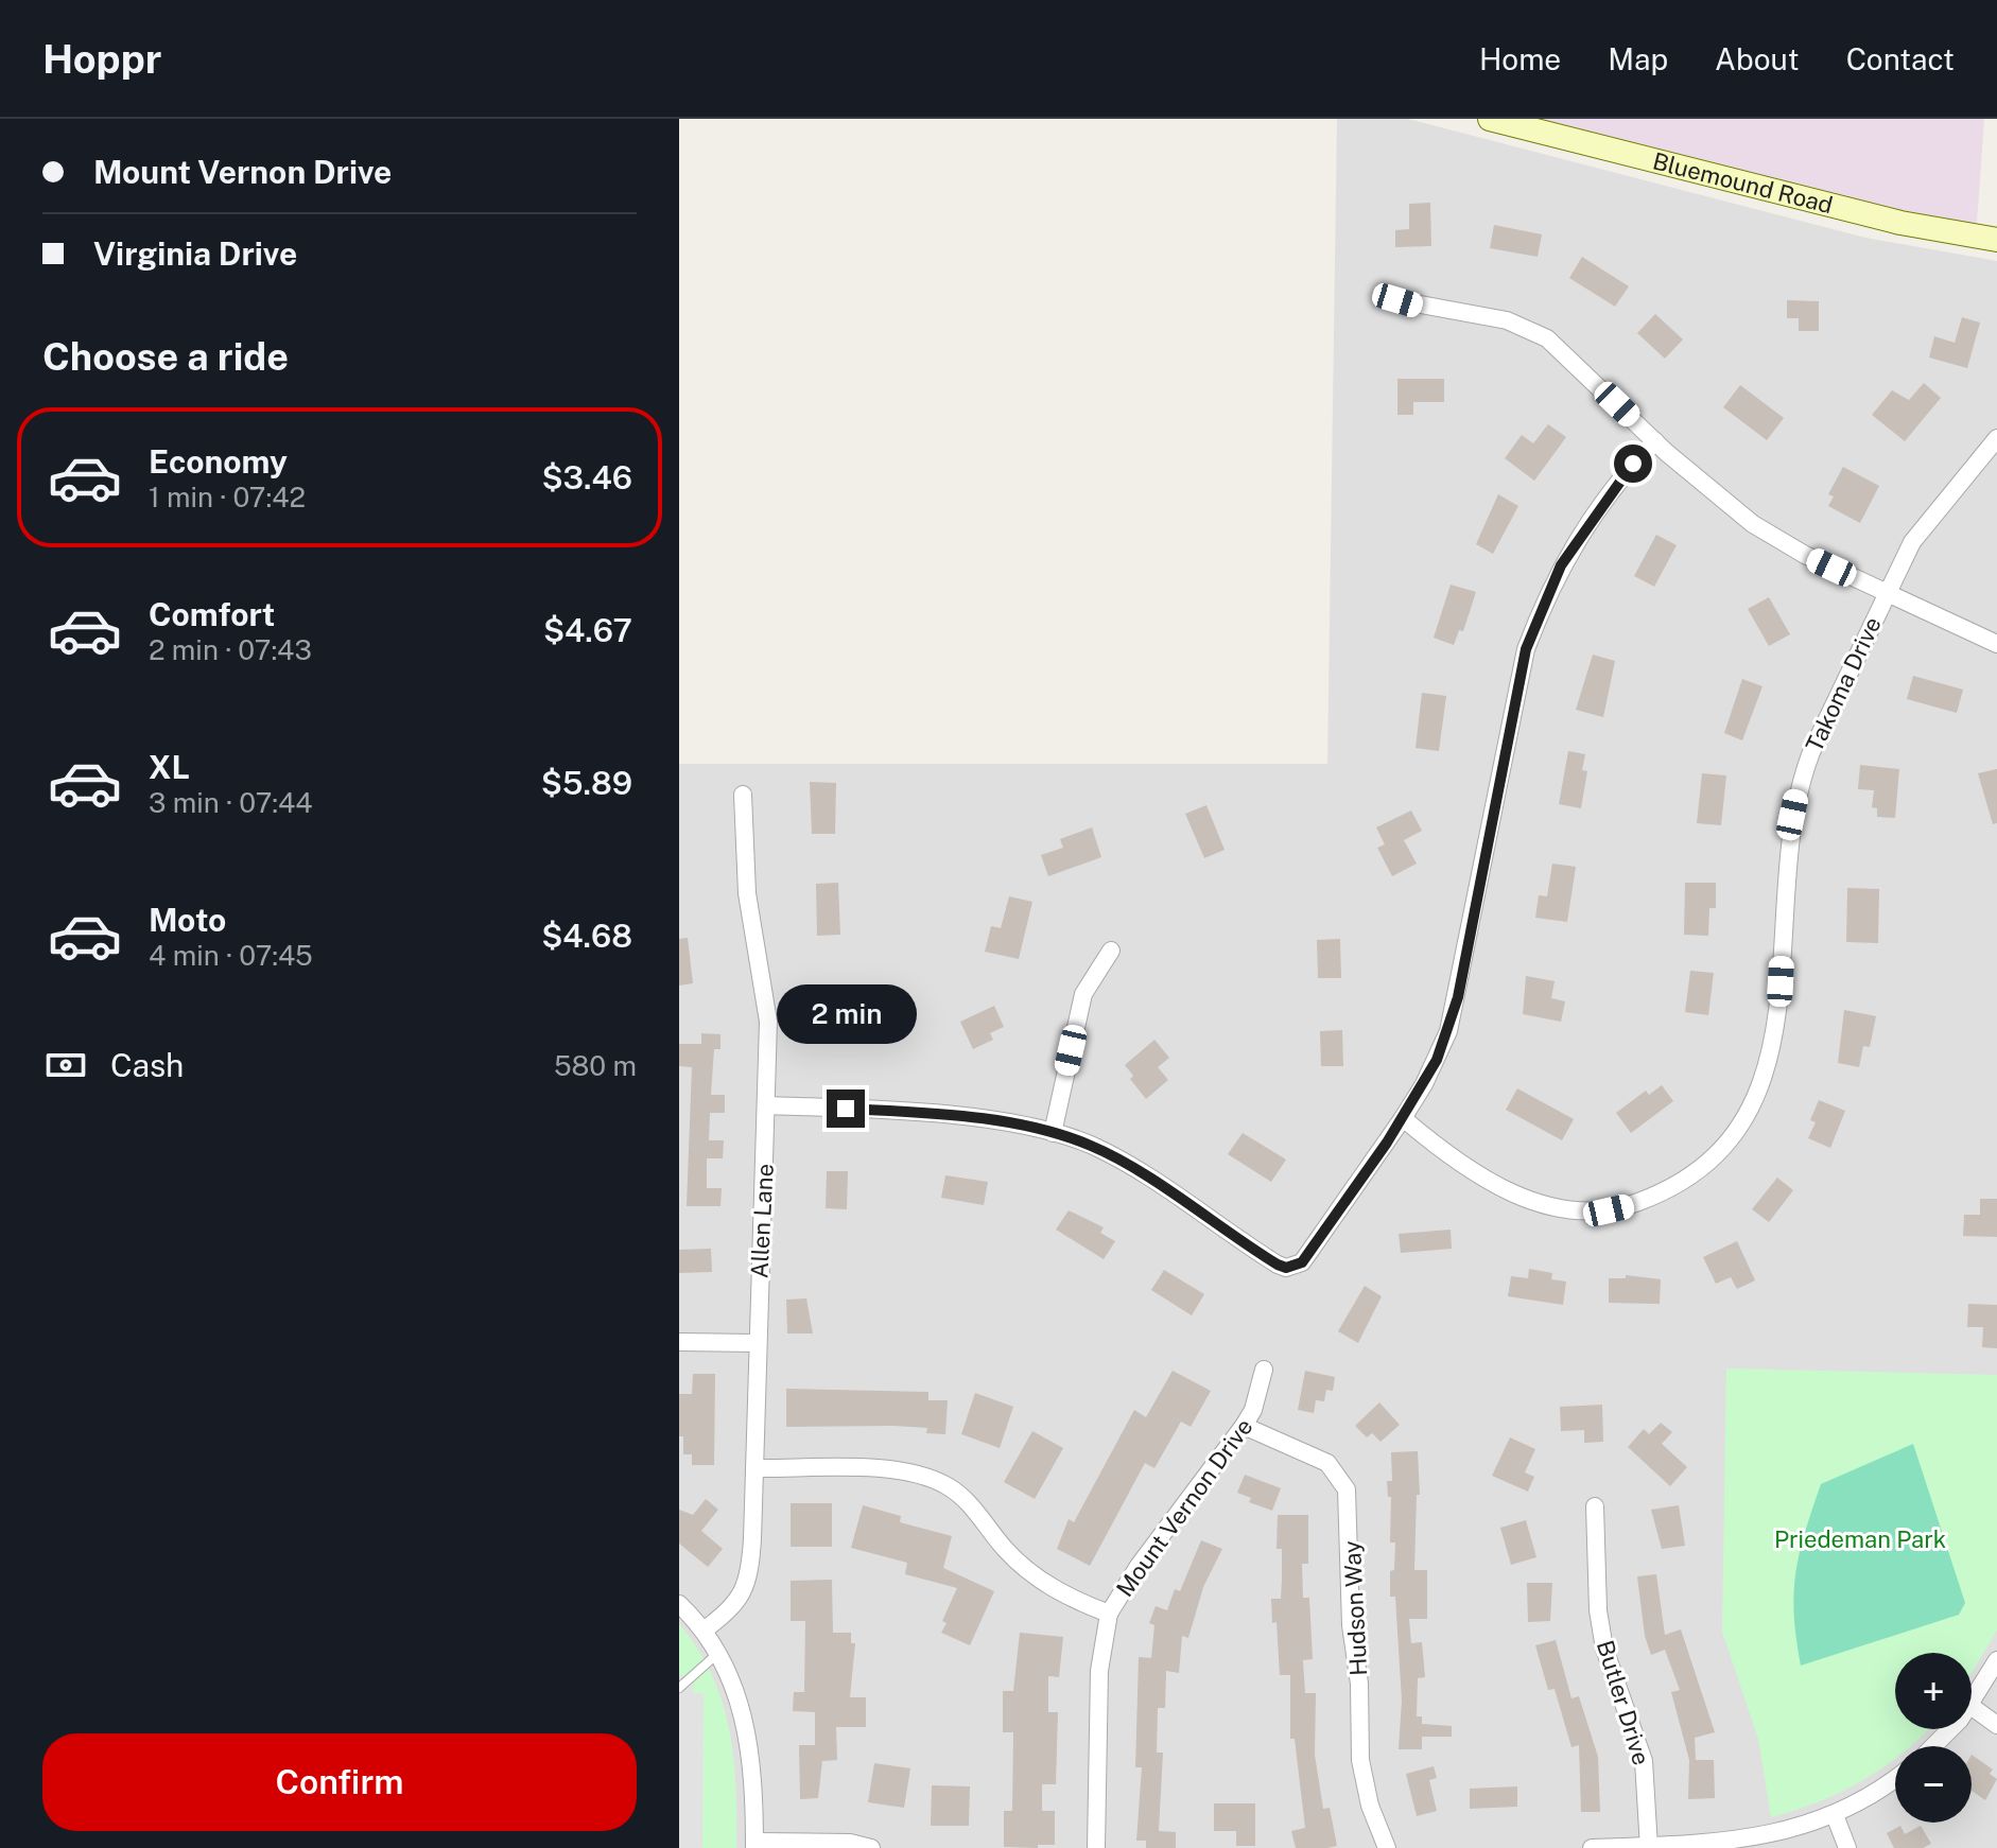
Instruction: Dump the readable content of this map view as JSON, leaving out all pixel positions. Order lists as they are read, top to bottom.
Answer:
{
  "streets": {
    "main road": ["Bluemound Road"],
    "street": [
      "Takoma Drive",
      "Allen Lane",
      "Mount Vernon Drive",
      "Hudson Way",
      "Butler Drive"
    ]
  },
  "crossings": [
    ["Mount Vernon Drive", "Hudson Way"]
  ],
  "parks": ["Priedeman Park"],
  "page": {
    "header": "Hoppr",
    "nav": [
      "Home",
      "Map",
      "About",
      "Contact"
    ],
    "banner": ["Mount Vernon Drive", "Virginia Drive"],
    "heading": "Choose a ride",
    "list": [
      {
        "name": "Economy",
        "note": "1 min · 07:42",
        "value": "$3.46"
      },
      {
        "name": "Comfort",
        "note": "2 min · 07:43",
        "value": "$4.67"
      },
      {
        "name": "XL",
        "note": "3 min · 07:44",
        "value": "$5.89"
      },
      {
        "name": "Moto",
        "note": "4 min · 07:45",
        "value": "$4.68"
      }
    ],
    "bubble": "2 min",
    "pay": ["Cash", "580 m"],
    "map_buttons": ["+", "−"],
    "buttons": "Confirm"
  }
}
